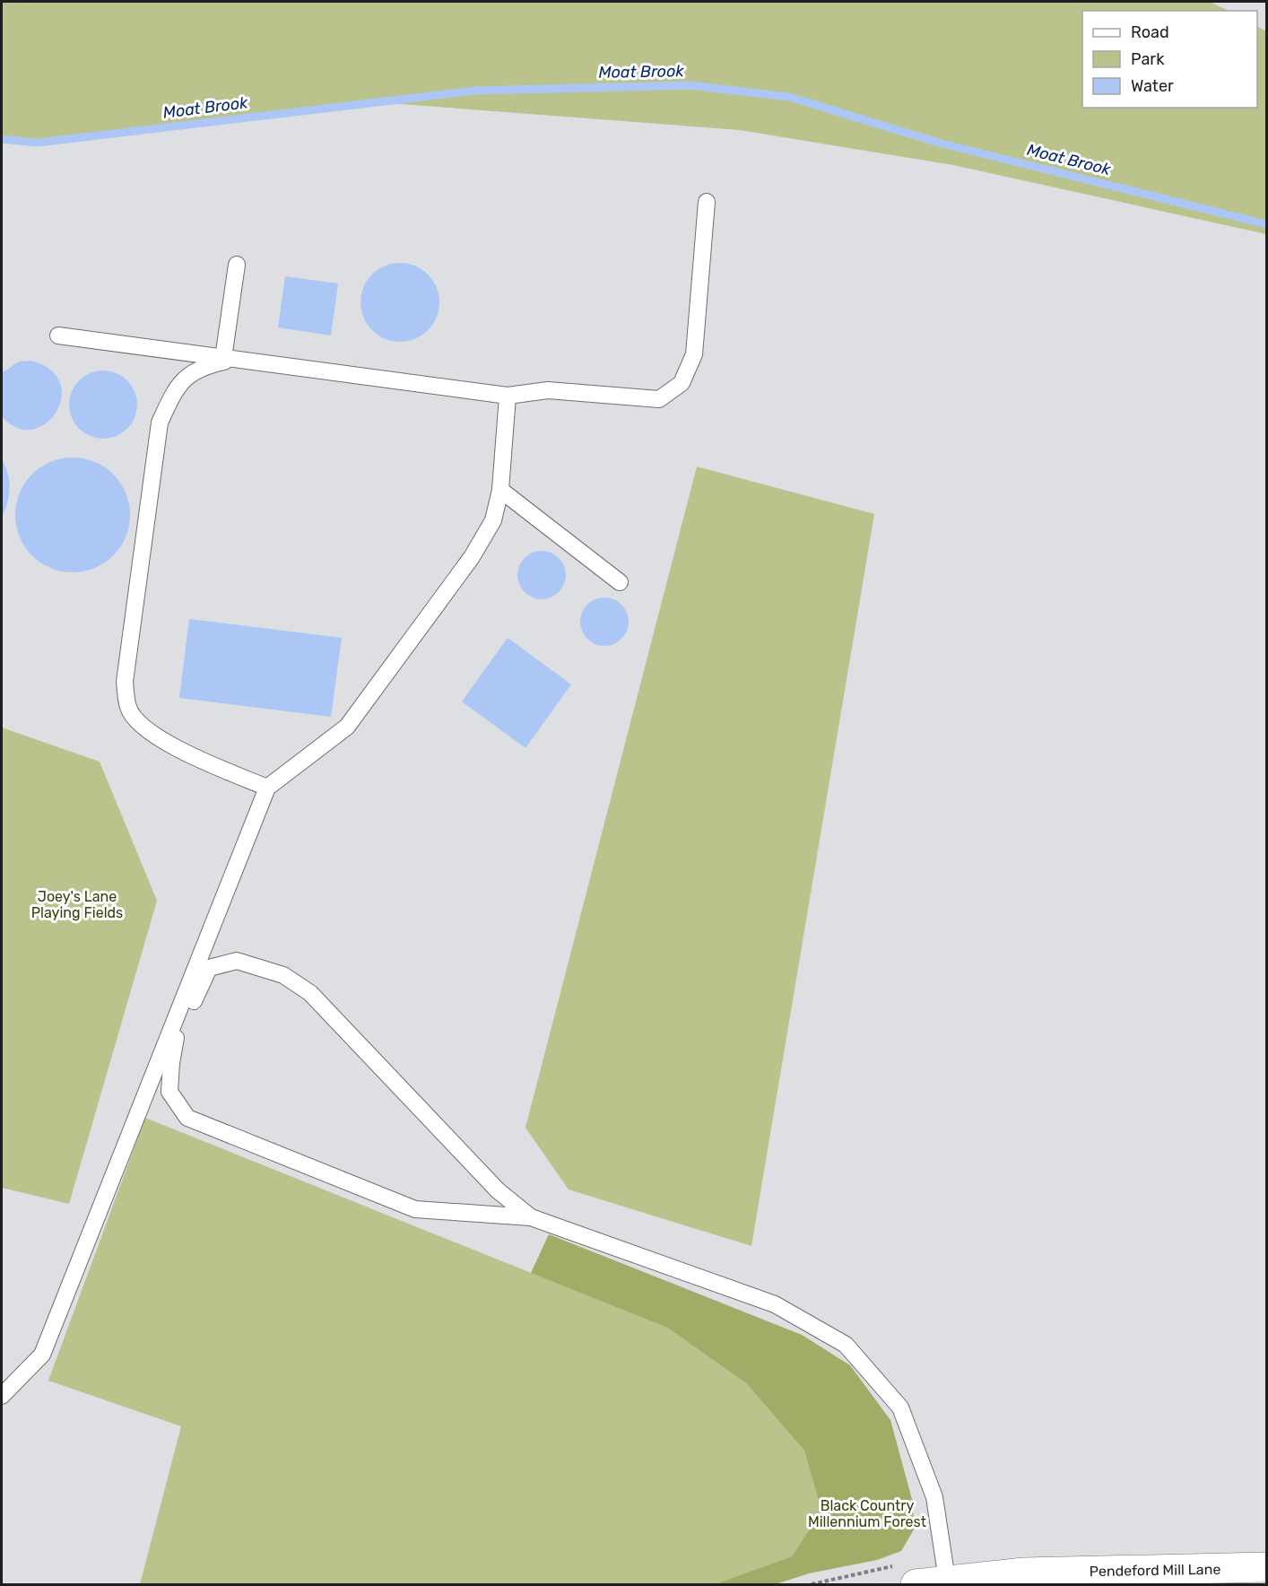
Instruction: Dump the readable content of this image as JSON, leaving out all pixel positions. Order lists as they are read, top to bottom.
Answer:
{
  "streets": {
    "street": ["Pendeford Mill Lane"]
  },
  "water": ["Moat Brook"],
  "parks": ["Joey's Lane Playing Fields", "Black Country Millennium Forest"],
  "legend": ["Road", "Park", "Water"]
}
